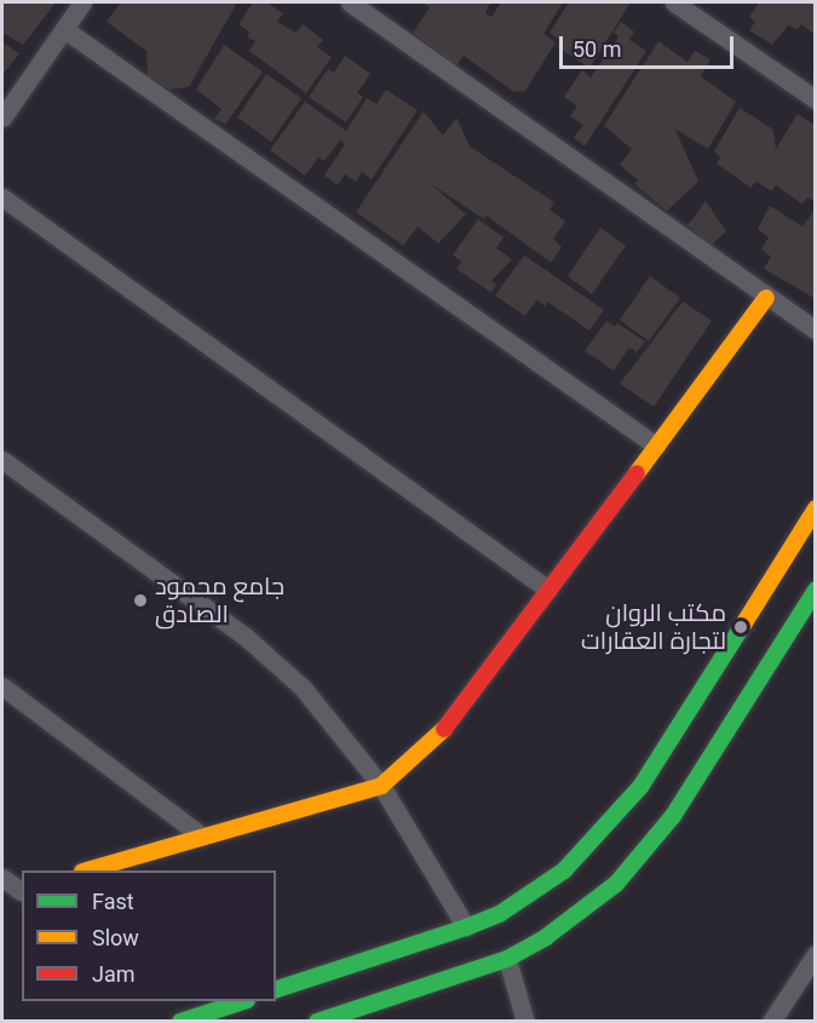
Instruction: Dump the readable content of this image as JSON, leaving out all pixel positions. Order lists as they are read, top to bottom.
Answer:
{
  "places": ["جامع محمود الصادق", "مكتب الروان لتجارة العقارات"],
  "legend": ["Fast", "Slow", "Jam"],
  "scale_bar": "50 m"
}
